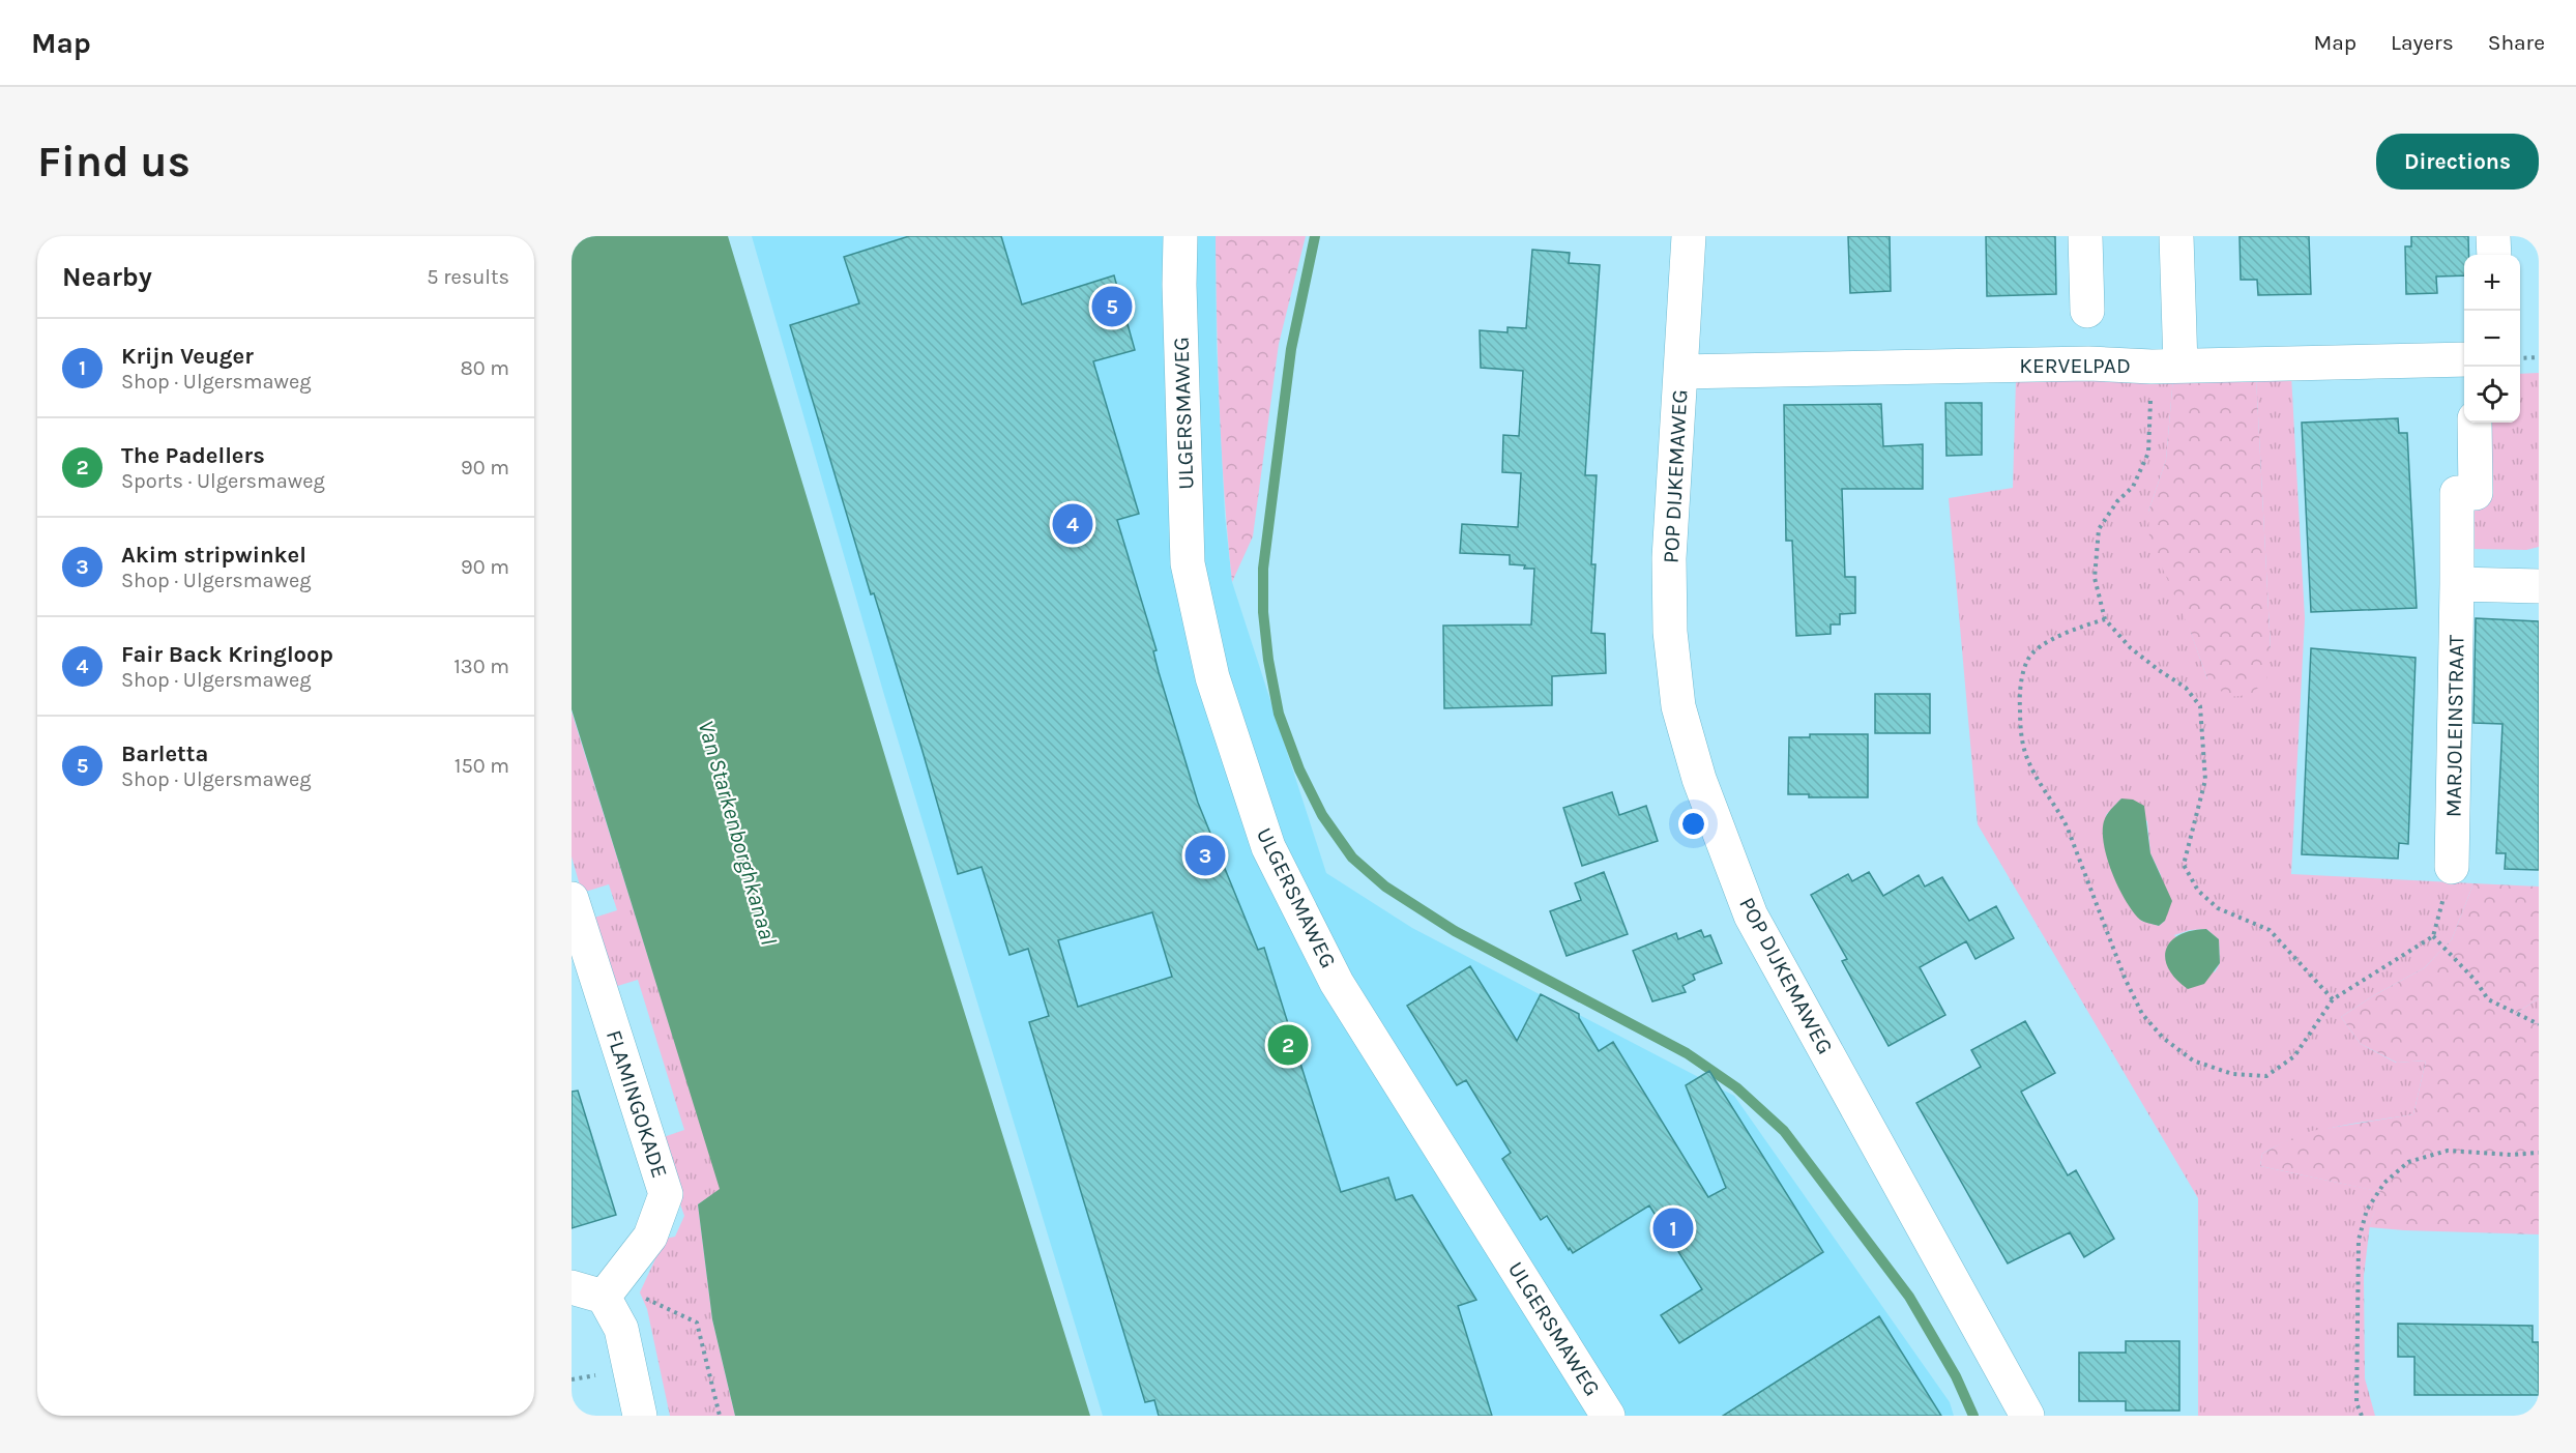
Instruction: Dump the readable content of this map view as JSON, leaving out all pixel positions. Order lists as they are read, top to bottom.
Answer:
{
  "streets": {
    "street": [
      "KERVELPAD",
      "ULGERSMAWEG",
      "POP DIJKEMAWEG",
      "MARJOLEINSTRAAT",
      "FLAMINGOKADE"
    ]
  },
  "crossings": [
    ["KERVELPAD", "POP DIJKEMAWEG"]
  ],
  "water": ["Van Starkenborghkanaal"],
  "page": {
    "header": "Map",
    "nav": ["Map", "Layers", "Share"],
    "buttons": "Directions",
    "title": "Find us",
    "heading": ["Nearby", "5 results"],
    "map_buttons": ["+", "−"],
    "pins": [
      "5",
      "4",
      "3",
      "2",
      "1"
    ],
    "list": [
      {
        "mark": "1",
        "name": "Krijn Veuger",
        "note": "Shop · Ulgersmaweg",
        "value": "80 m"
      },
      {
        "mark": "2",
        "name": "The Padellers",
        "note": "Sports · Ulgersmaweg",
        "value": "90 m"
      },
      {
        "mark": "3",
        "name": "Akim stripwinkel",
        "note": "Shop · Ulgersmaweg",
        "value": "90 m"
      },
      {
        "mark": "4",
        "name": "Fair Back Kringloop",
        "note": "Shop · Ulgersmaweg",
        "value": "130 m"
      },
      {
        "mark": "5",
        "name": "Barletta",
        "note": "Shop · Ulgersmaweg",
        "value": "150 m"
      }
    ]
  }
}
